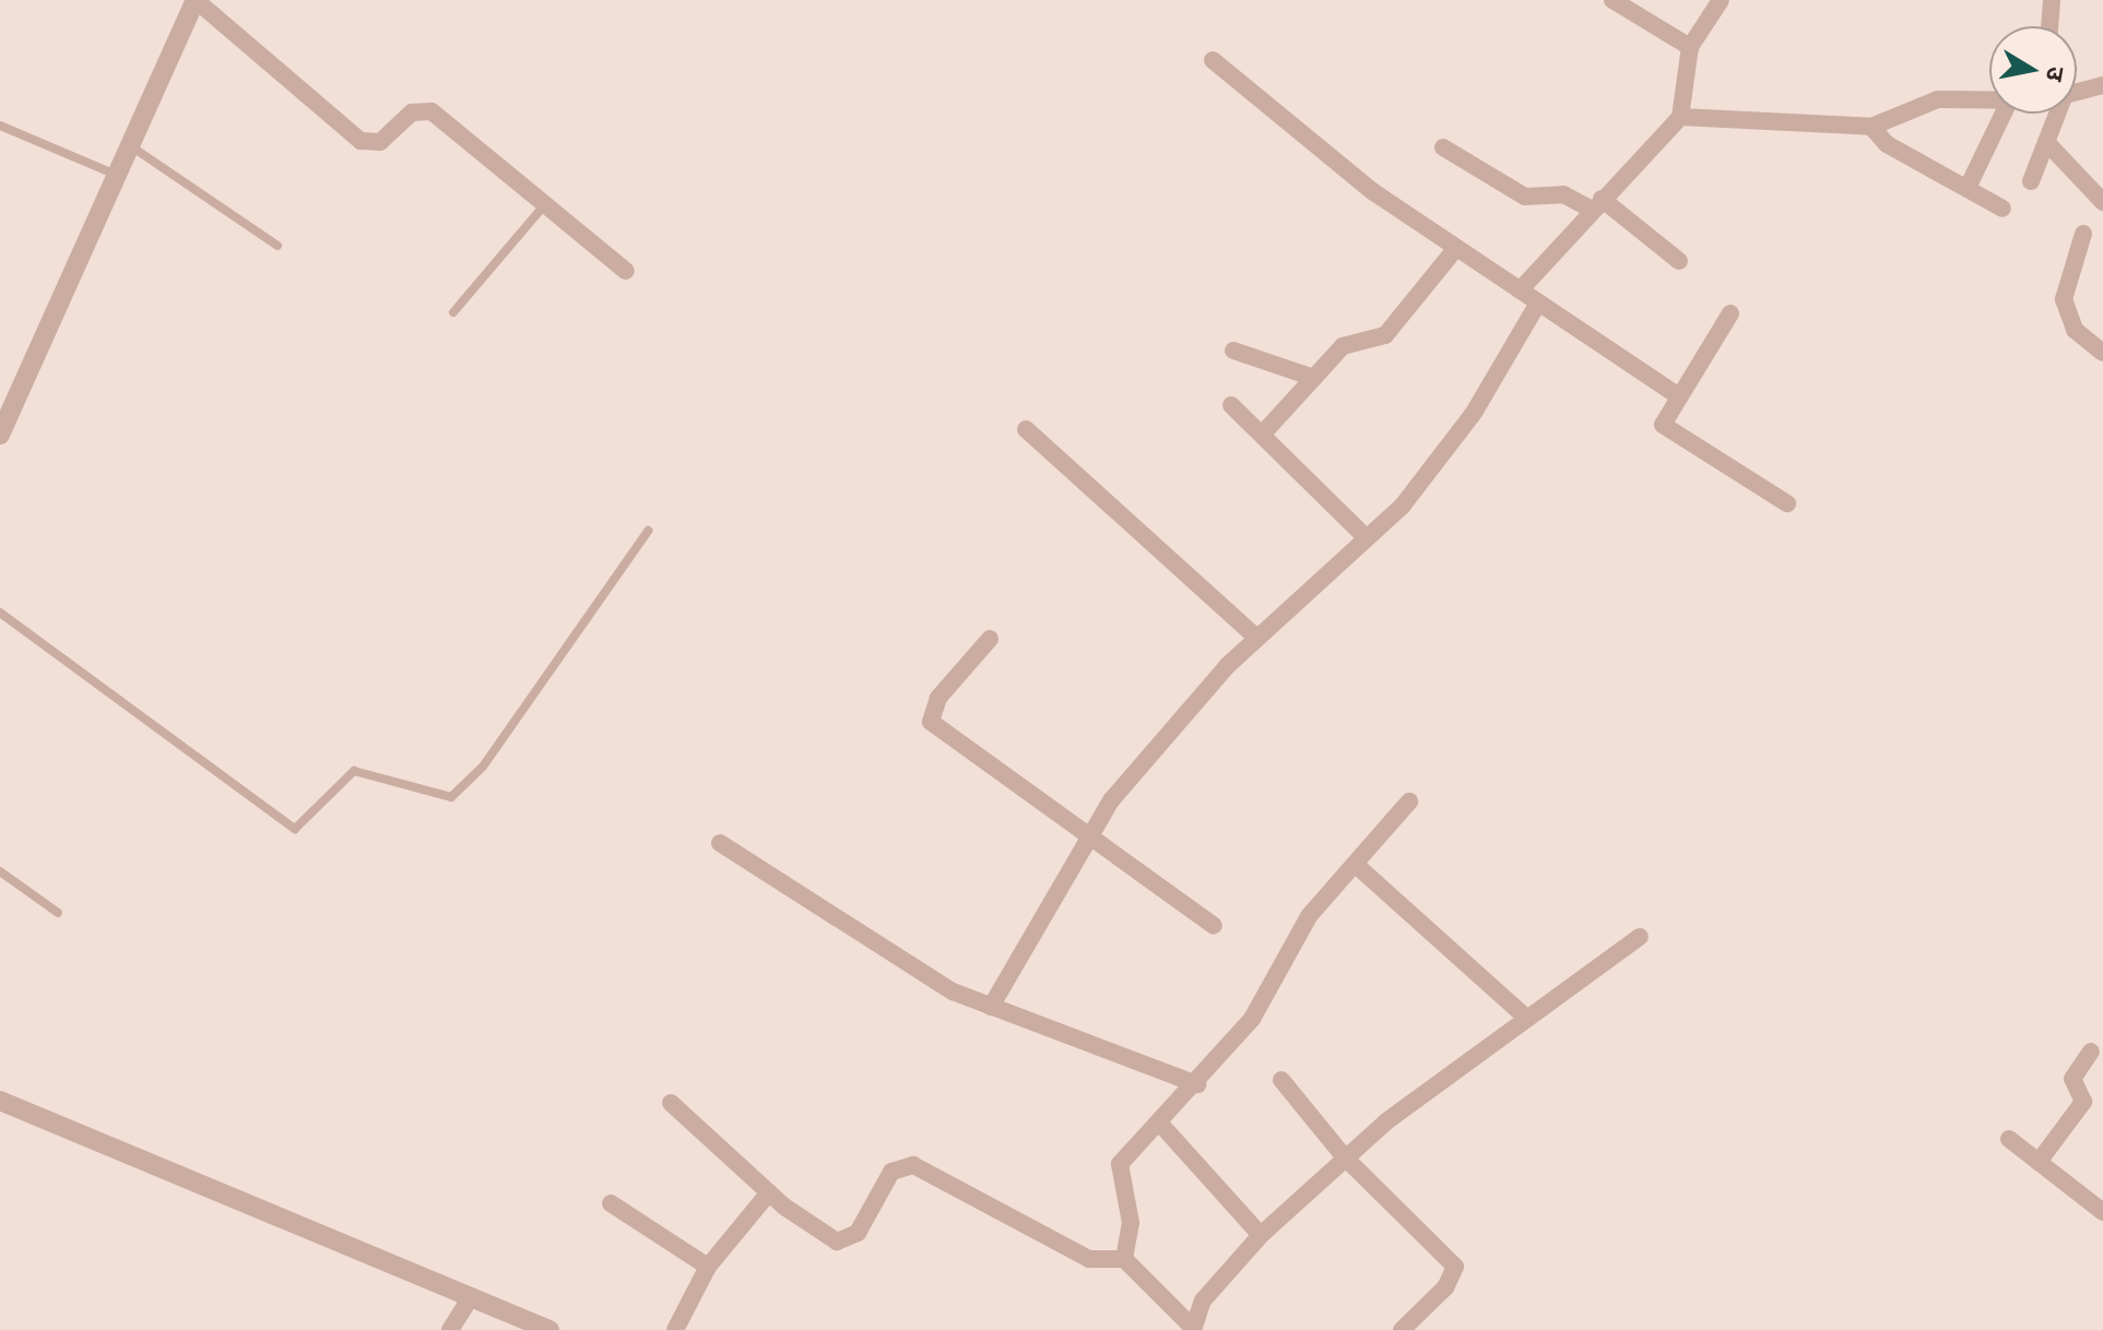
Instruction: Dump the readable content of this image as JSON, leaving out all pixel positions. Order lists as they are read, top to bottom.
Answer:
{
  "north": "right"
}
